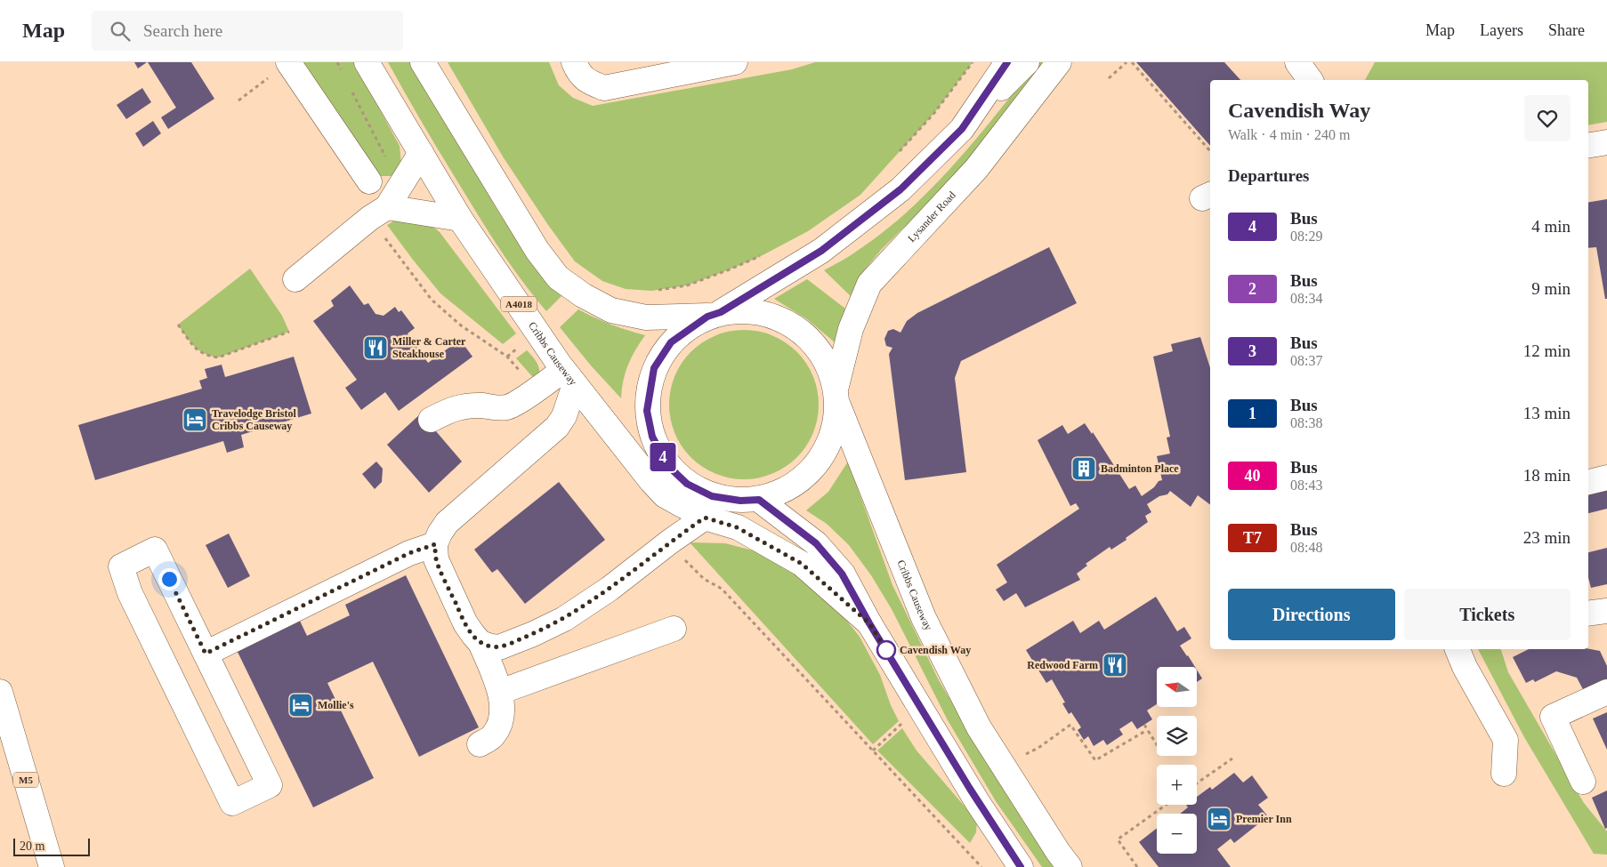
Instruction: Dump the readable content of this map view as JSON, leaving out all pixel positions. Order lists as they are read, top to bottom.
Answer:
{
  "streets": {
    "main road": [
      "Lysander Road",
      "A4018",
      "Cribbs Causeway",
      "M5"
    ]
  },
  "crossings": [
    ["Lysander Road", "A4018"],
    ["Lysander Road", "Cribbs Causeway"],
    ["A4018", "Cribbs Causeway"]
  ],
  "places": {
    "restaurant": ["Miller & Carter Steakhouse", "Redwood Farm"],
    "hotel": ["Travelodge Bristol Cribbs Causeway", "Mollie's", "Premier Inn"],
    "building": ["Badminton Place"],
    "other": ["Cavendish Way"]
  },
  "lines": ["bus line 4"],
  "scale_bar": "20 m",
  "north": "left",
  "page": {
    "header": "Map",
    "search": "Search here",
    "nav": ["Map", "Layers", "Share"],
    "on_map": "4",
    "heading": [
      ["Cavendish Way", "Walk · 4 min · 240 m"],
      "Departures"
    ],
    "list": [
      {
        "mark": "4",
        "name": "Bus",
        "note": "08:29",
        "value": "4 min"
      },
      {
        "mark": "2",
        "name": "Bus",
        "note": "08:34",
        "value": "9 min"
      },
      {
        "mark": "3",
        "name": "Bus",
        "note": "08:37",
        "value": "12 min"
      },
      {
        "mark": "1",
        "name": "Bus",
        "note": "08:38",
        "value": "13 min"
      },
      {
        "mark": "40",
        "name": "Bus",
        "note": "08:43",
        "value": "18 min"
      },
      {
        "mark": "T7",
        "name": "Bus",
        "note": "08:48",
        "value": "23 min"
      }
    ],
    "buttons": ["Directions", "Tickets"],
    "map_buttons": ["+", "−"],
    "scale": "20 m"
  }
}
